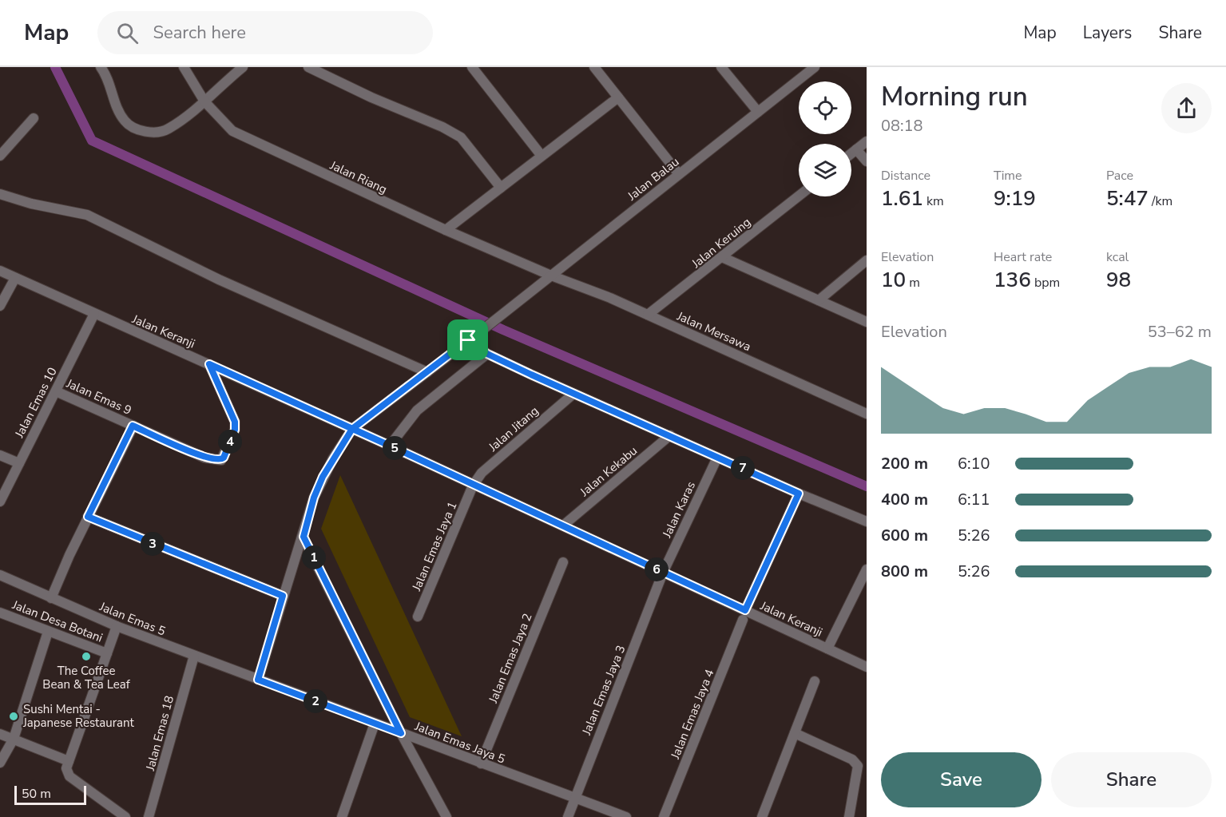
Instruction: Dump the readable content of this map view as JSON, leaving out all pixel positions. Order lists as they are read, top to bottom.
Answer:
{
  "streets": {
    "street": [
      "Jalan Riang",
      "Jalan Balau",
      "Jalan Keruing",
      "Jalan Keranji",
      "Jalan Mersawa",
      "Jalan Emas 9",
      "Jalan Emas 10",
      "Jalan Jitang",
      "Jalan Kekabu",
      "Jalan Karas",
      "Jalan Emas Jaya 1",
      "Jalan Emas 5",
      "Jalan Desa Botani",
      "Jalan Emas Jaya 2",
      "Jalan Emas Jaya 3",
      "Jalan Emas Jaya 4",
      "Jalan Emas 18",
      "Jalan Emas Jaya 5"
    ]
  },
  "crossings": [
    ["Jalan Riang", "Jalan Balau"],
    ["Jalan Riang", "Jalan Mersawa"],
    ["Jalan Balau", "Jalan Keranji"],
    ["Jalan Balau", "Jalan Mersawa"],
    ["Jalan Keruing", "Jalan Mersawa"],
    ["Jalan Keranji", "Jalan Emas 9"],
    ["Jalan Keranji", "Jalan Emas 10"],
    ["Jalan Keranji", "Jalan Jitang"],
    ["Jalan Keranji", "Jalan Kekabu"],
    ["Jalan Keranji", "Jalan Karas"],
    ["Jalan Keranji", "Jalan Emas Jaya 1"],
    ["Jalan Keranji", "Jalan Emas Jaya 3"],
    ["Jalan Keranji", "Jalan Emas Jaya 4"],
    ["Jalan Emas 9", "Jalan Emas 10"],
    ["Jalan Jitang", "Jalan Emas Jaya 1"],
    ["Jalan Karas", "Jalan Emas Jaya 3"],
    ["Jalan Emas 5", "Jalan Emas 18"],
    ["Jalan Emas 5", "Jalan Emas Jaya 5"],
    ["Jalan Emas Jaya 2", "Jalan Emas Jaya 5"],
    ["Jalan Emas Jaya 3", "Jalan Emas Jaya 5"]
  ],
  "places": ["The Coffee Bean & Tea Leaf", "Sushi Mentai - Japanese Restaurant"],
  "scale_bar": "50 m",
  "page": {
    "header": "Map",
    "search": "Search here",
    "nav": ["Map", "Layers", "Share"],
    "heading": ["Morning run", "08:18"],
    "stats": [
      ["Distance", "1.61 km"],
      ["Time", "9:19"],
      ["Pace", "5:47 /km"],
      ["Elevation", "10 m"],
      ["Heart rate", "136 bpm"],
      ["kcal", "98"]
    ],
    "chart": ["Elevation", "53–62 m"],
    "pins": [
      "4",
      "5",
      "7",
      "3",
      "1",
      "6",
      "2"
    ],
    "list": [
      {
        "name": "200 m",
        "note": "6:10"
      },
      {
        "name": "400 m",
        "note": "6:11"
      },
      {
        "name": "600 m",
        "note": "5:26"
      },
      {
        "name": "800 m",
        "note": "5:26"
      }
    ],
    "buttons": ["Save", "Share"],
    "scale": "50 m"
  }
}
